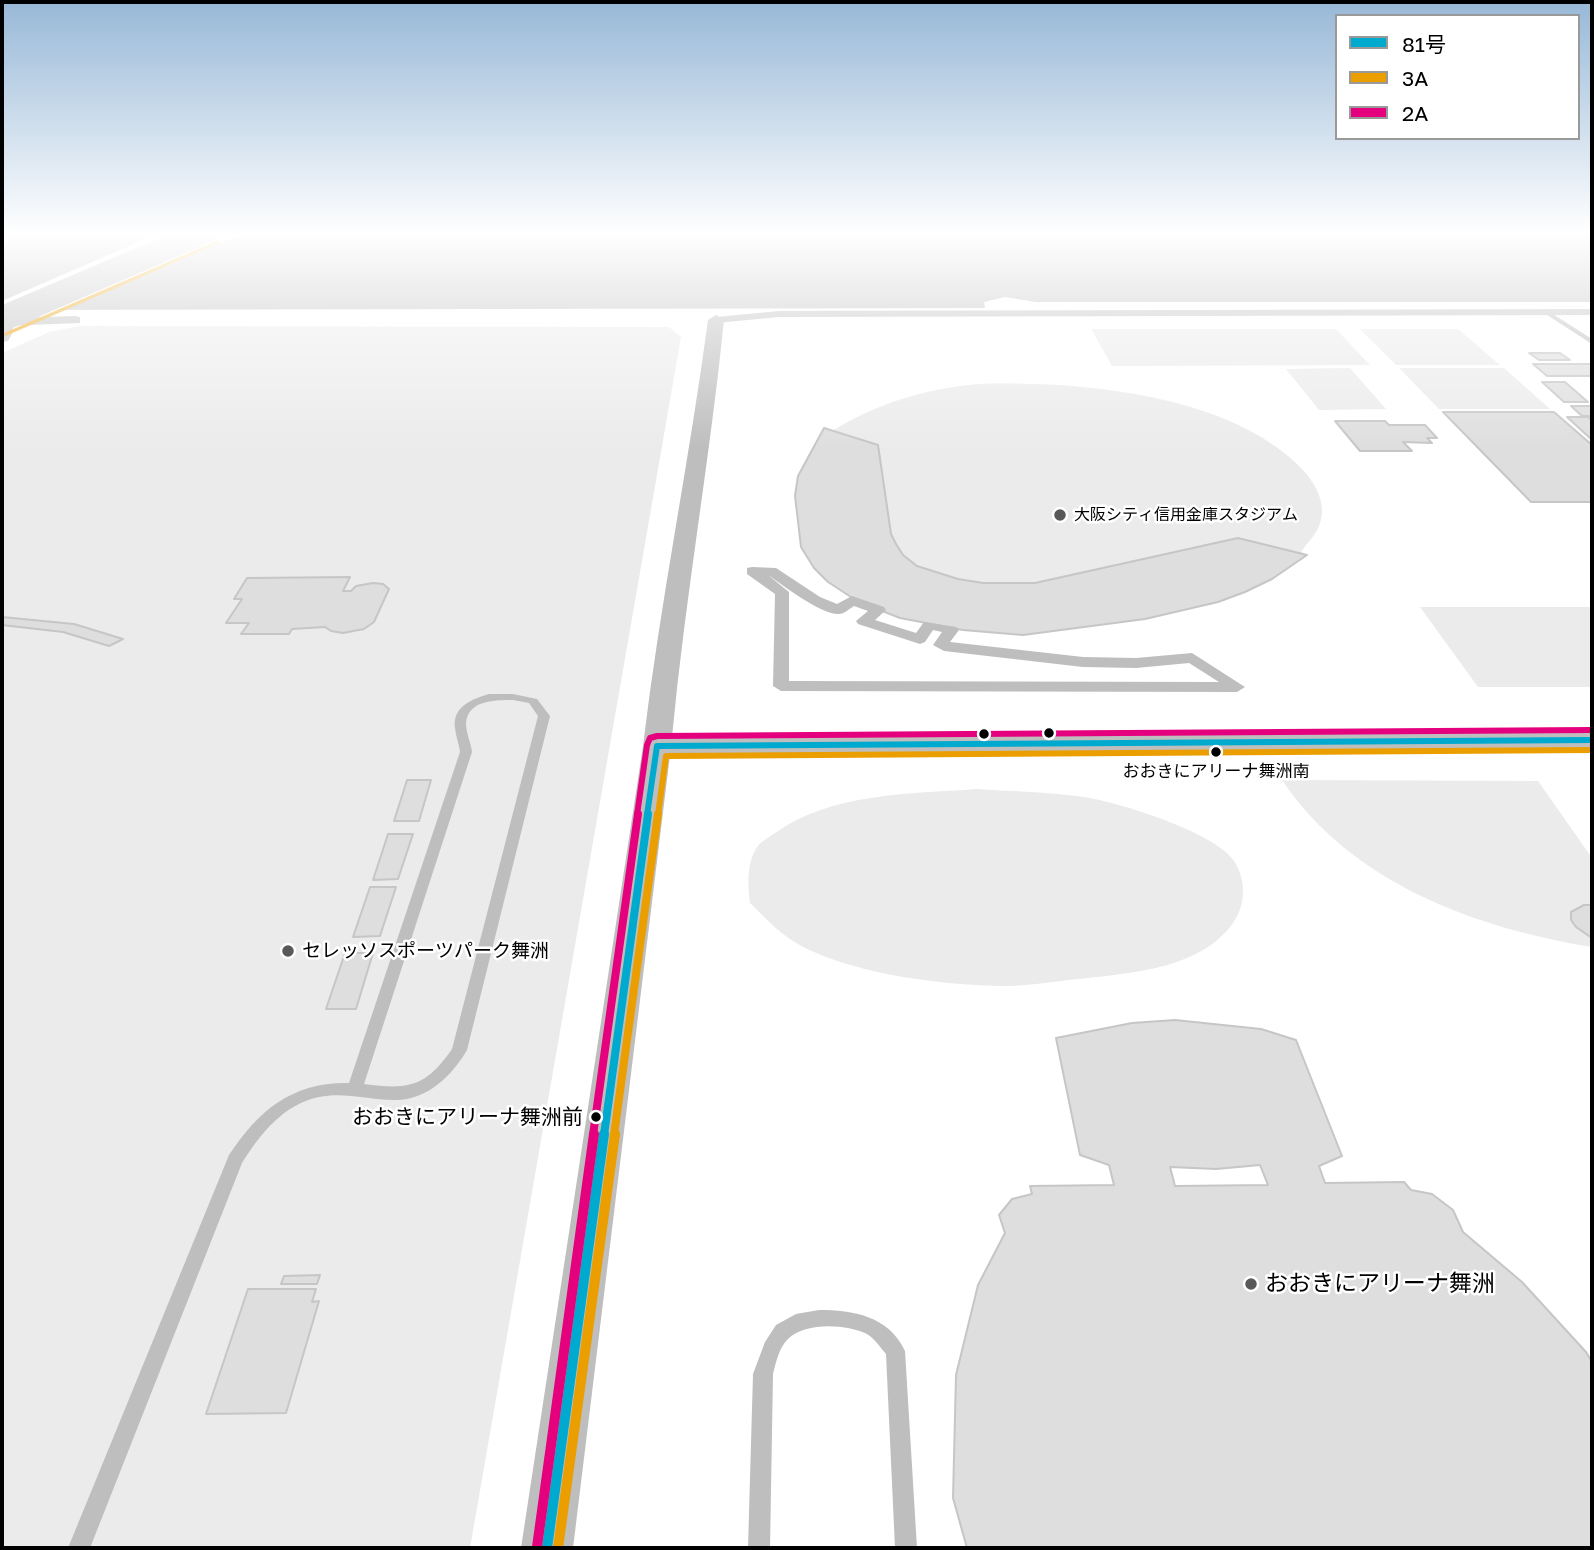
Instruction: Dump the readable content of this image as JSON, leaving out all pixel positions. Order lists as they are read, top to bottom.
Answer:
{
  "places": [
    "大阪シティ信用金庫スタジアム",
    "おおきにアリーナ舞洲南",
    "セレッソスポーツパーク舞洲",
    "おおきにアリーナ舞洲前",
    "おおきにアリーナ舞洲"
  ],
  "lines": ["transit line 3A", "transit line 2A", "transit line 81号"],
  "legend": ["81号", "3A", "2A"]
}
